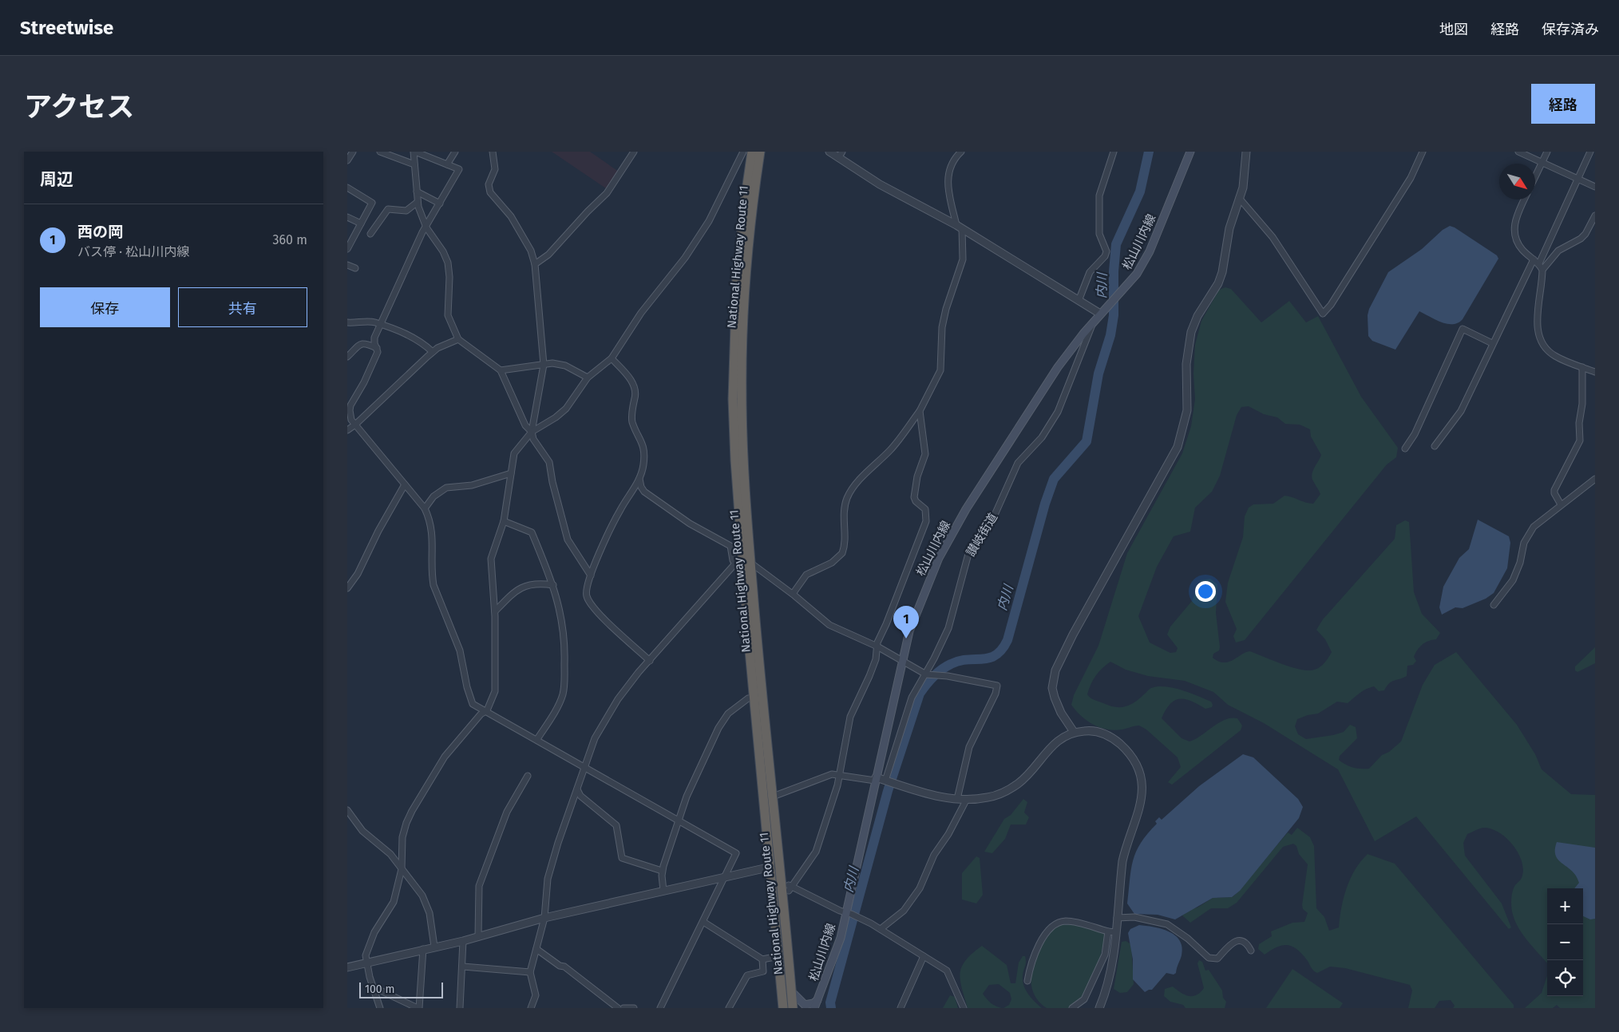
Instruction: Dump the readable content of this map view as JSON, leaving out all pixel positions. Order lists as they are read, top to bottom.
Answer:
{
  "streets": {
    "highway": ["National Highway Route 11"],
    "main road": ["松山川内線"],
    "street": ["讃岐街道"]
  },
  "crossings": [
    ["松山川内線", "讃岐街道"]
  ],
  "water": ["内川"],
  "scale_bar": "100 m",
  "north": "bottom right",
  "page": {
    "header": "Streetwise",
    "nav": ["地図", "経路", "保存済み"],
    "title": "アクセス",
    "buttons": [
      "経路",
      ["保存", "共有"]
    ],
    "heading": "周辺",
    "list": [
      {
        "mark": "1",
        "name": "西の岡",
        "note": "バス停 · 松山川内線",
        "value": "360 m"
      }
    ],
    "pins": "1",
    "map_buttons": ["+", "−"],
    "scale": "100 m"
  }
}
